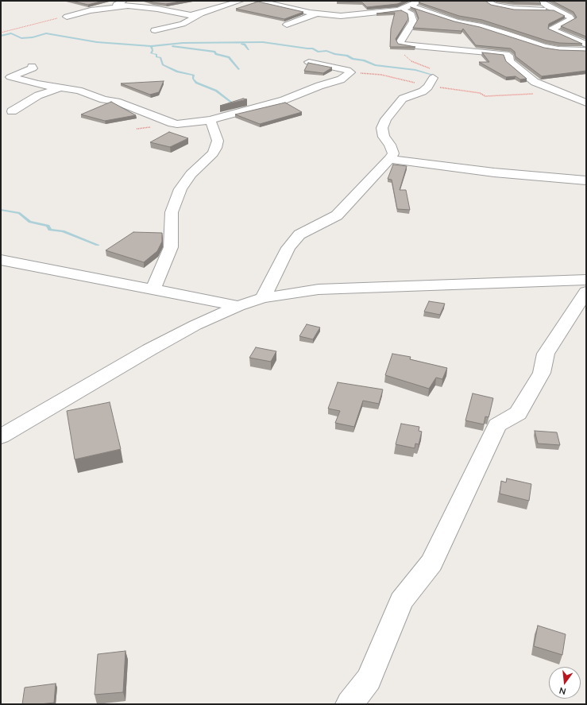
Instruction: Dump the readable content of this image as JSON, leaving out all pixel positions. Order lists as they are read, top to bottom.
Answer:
{
  "north": "bottom"
}
